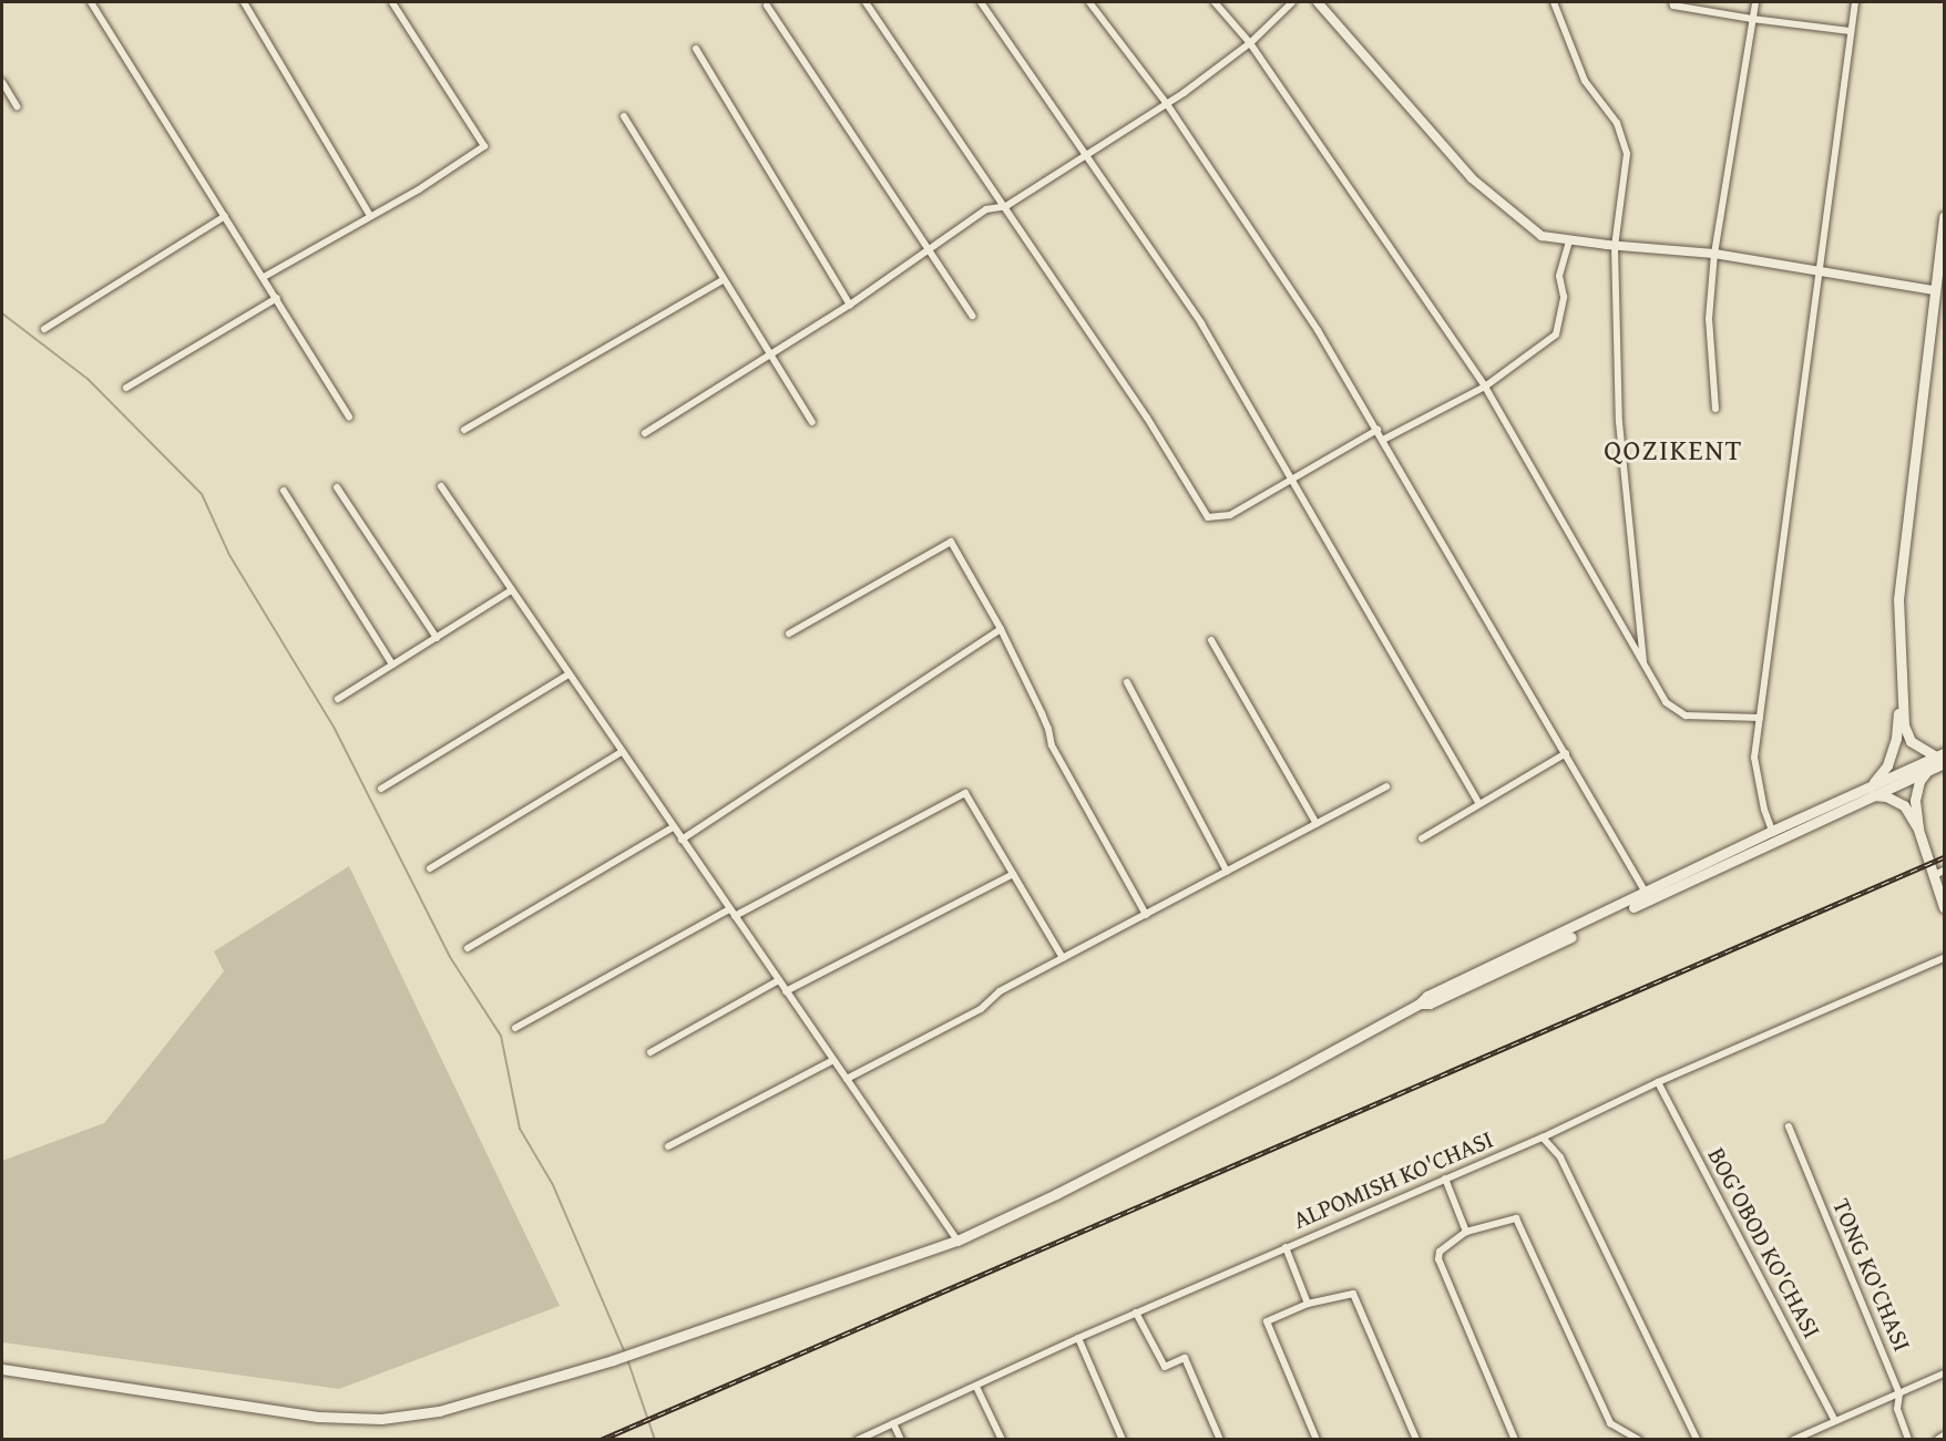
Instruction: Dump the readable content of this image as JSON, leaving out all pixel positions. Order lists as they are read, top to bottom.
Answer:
{
  "streets": {
    "street": ["ALPOMISH KO'CHASI", "BOG'OBOD KO'CHASI", "TONG KO'CHASI"]
  },
  "crossings": [
    ["ALPOMISH KO'CHASI", "BOG'OBOD KO'CHASI"]
  ],
  "districts": ["QOZIKENT"]
}
